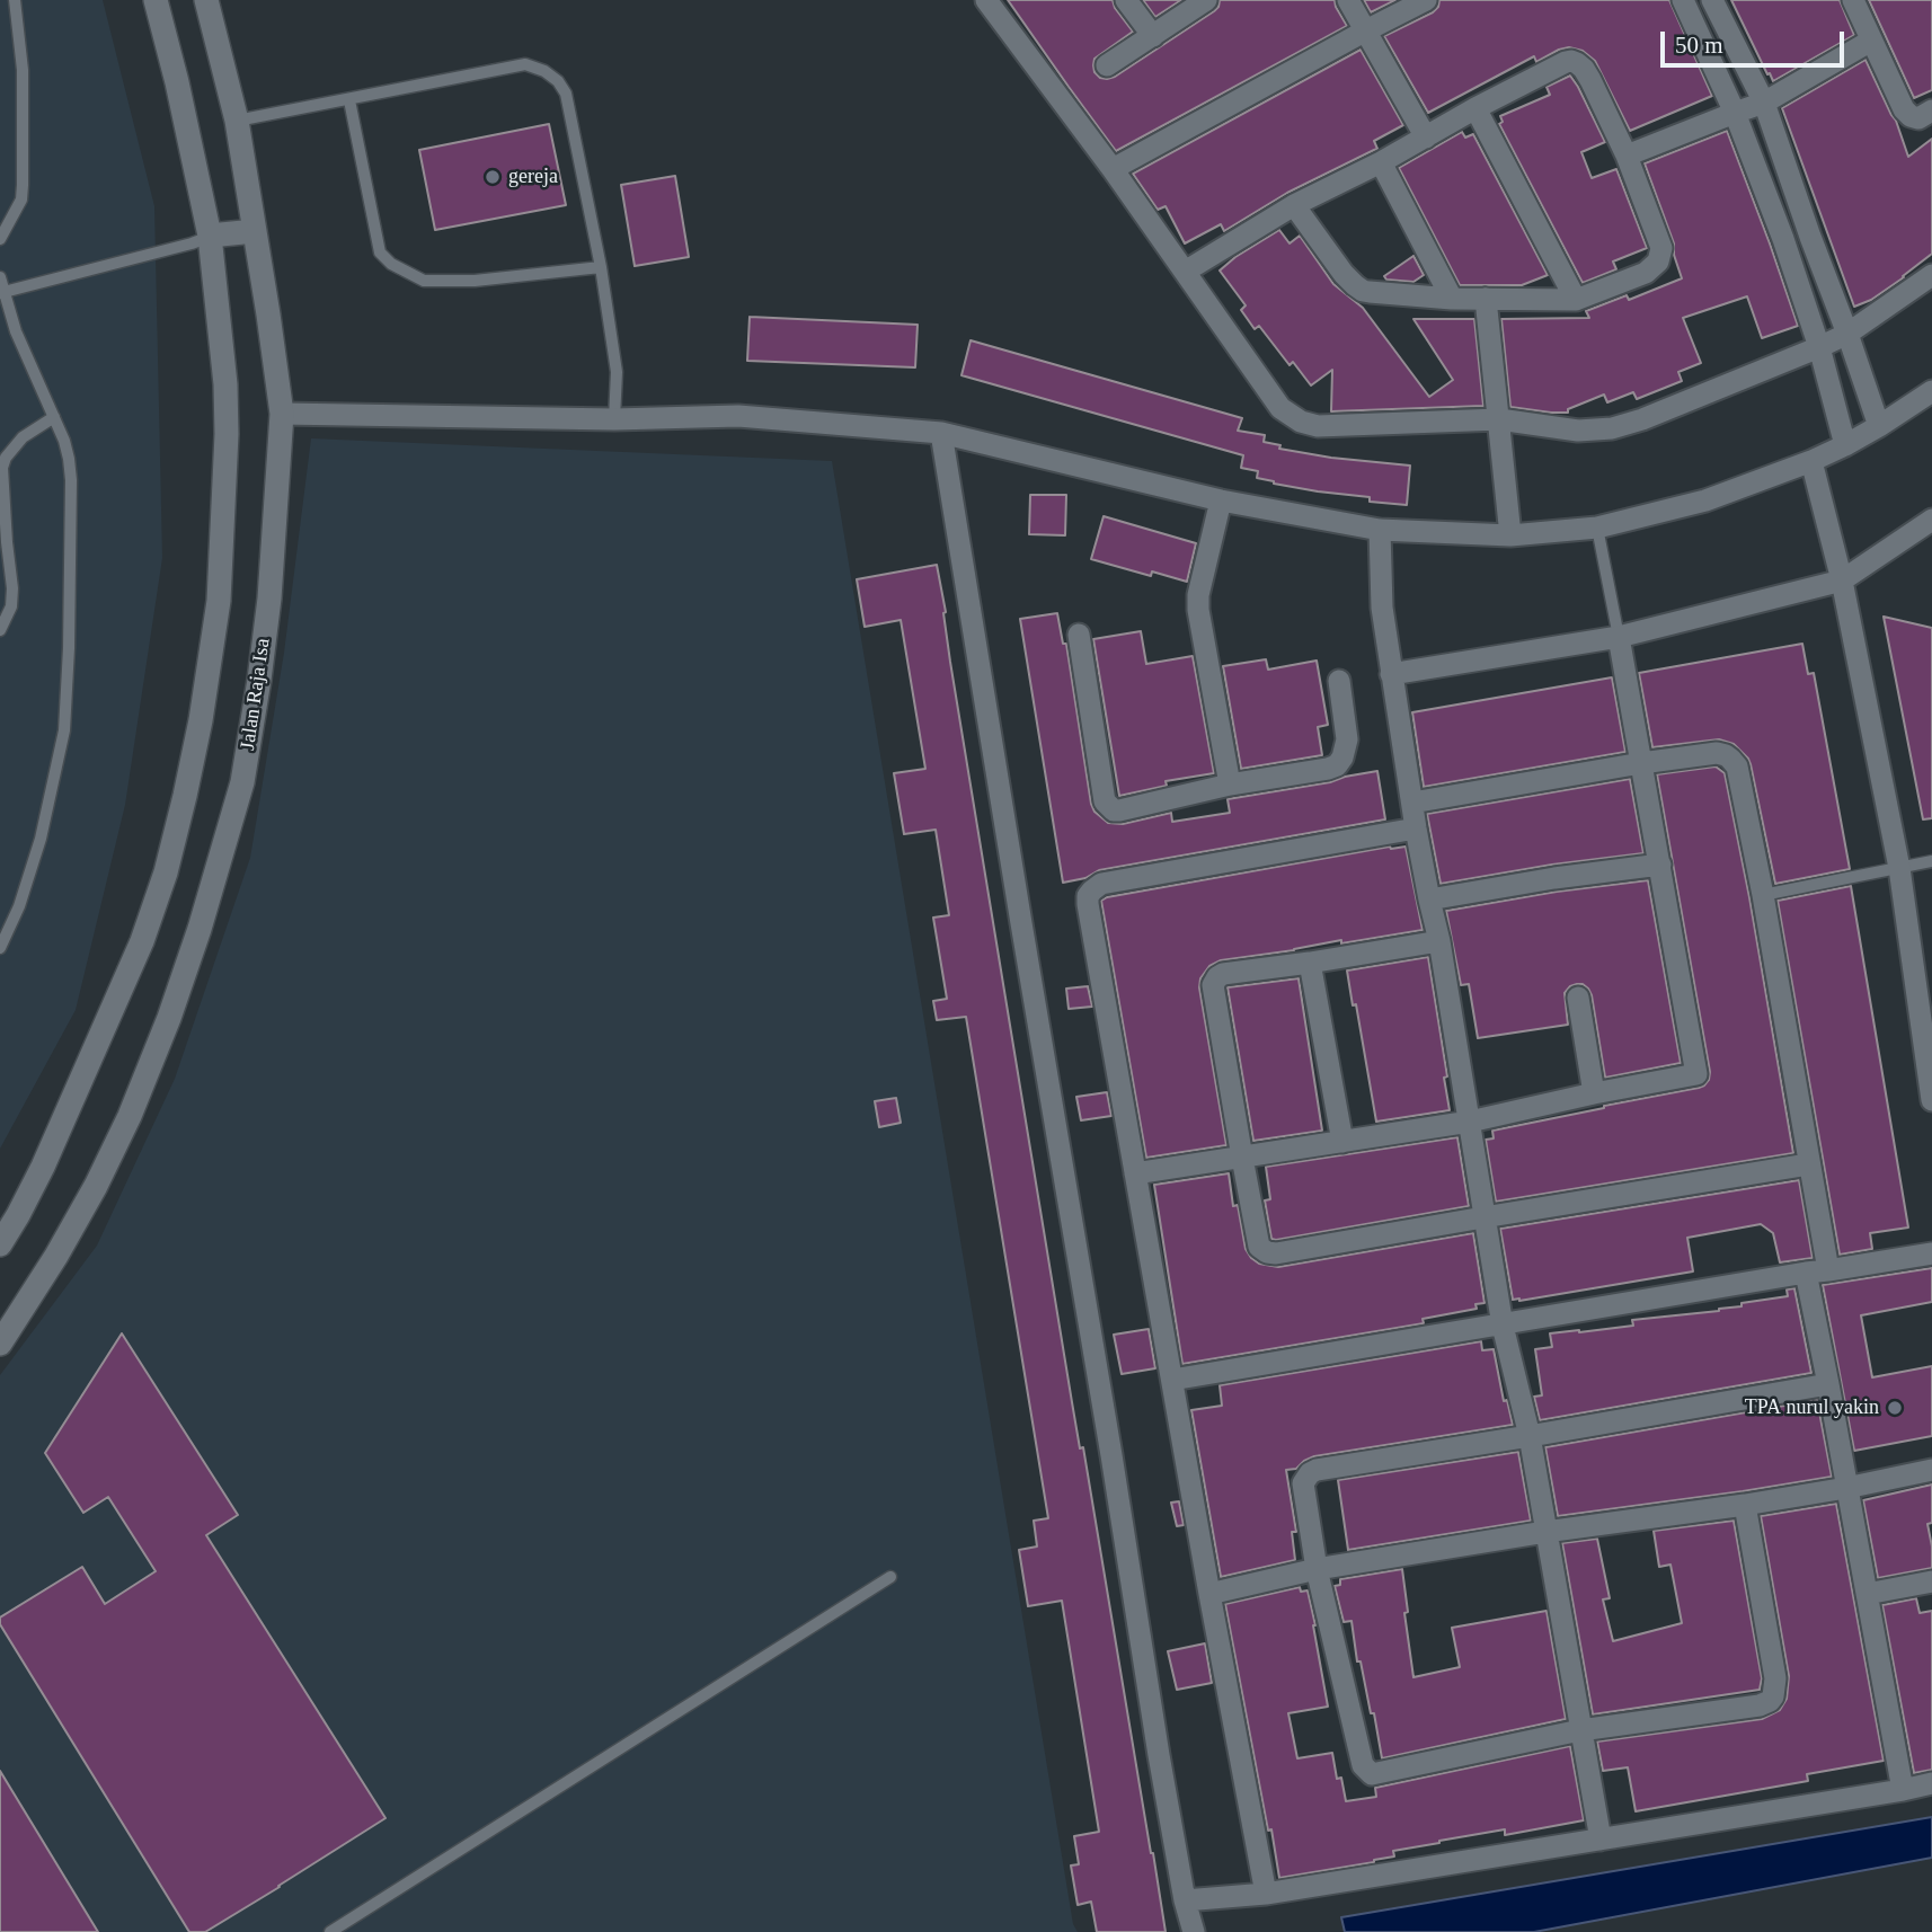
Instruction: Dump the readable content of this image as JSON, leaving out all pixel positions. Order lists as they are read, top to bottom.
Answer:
{
  "streets": {
    "main road": ["Jalan Raja Isa"]
  },
  "places": ["gereja", "TPA nurul yakin"],
  "scale_bar": "50 m"
}
